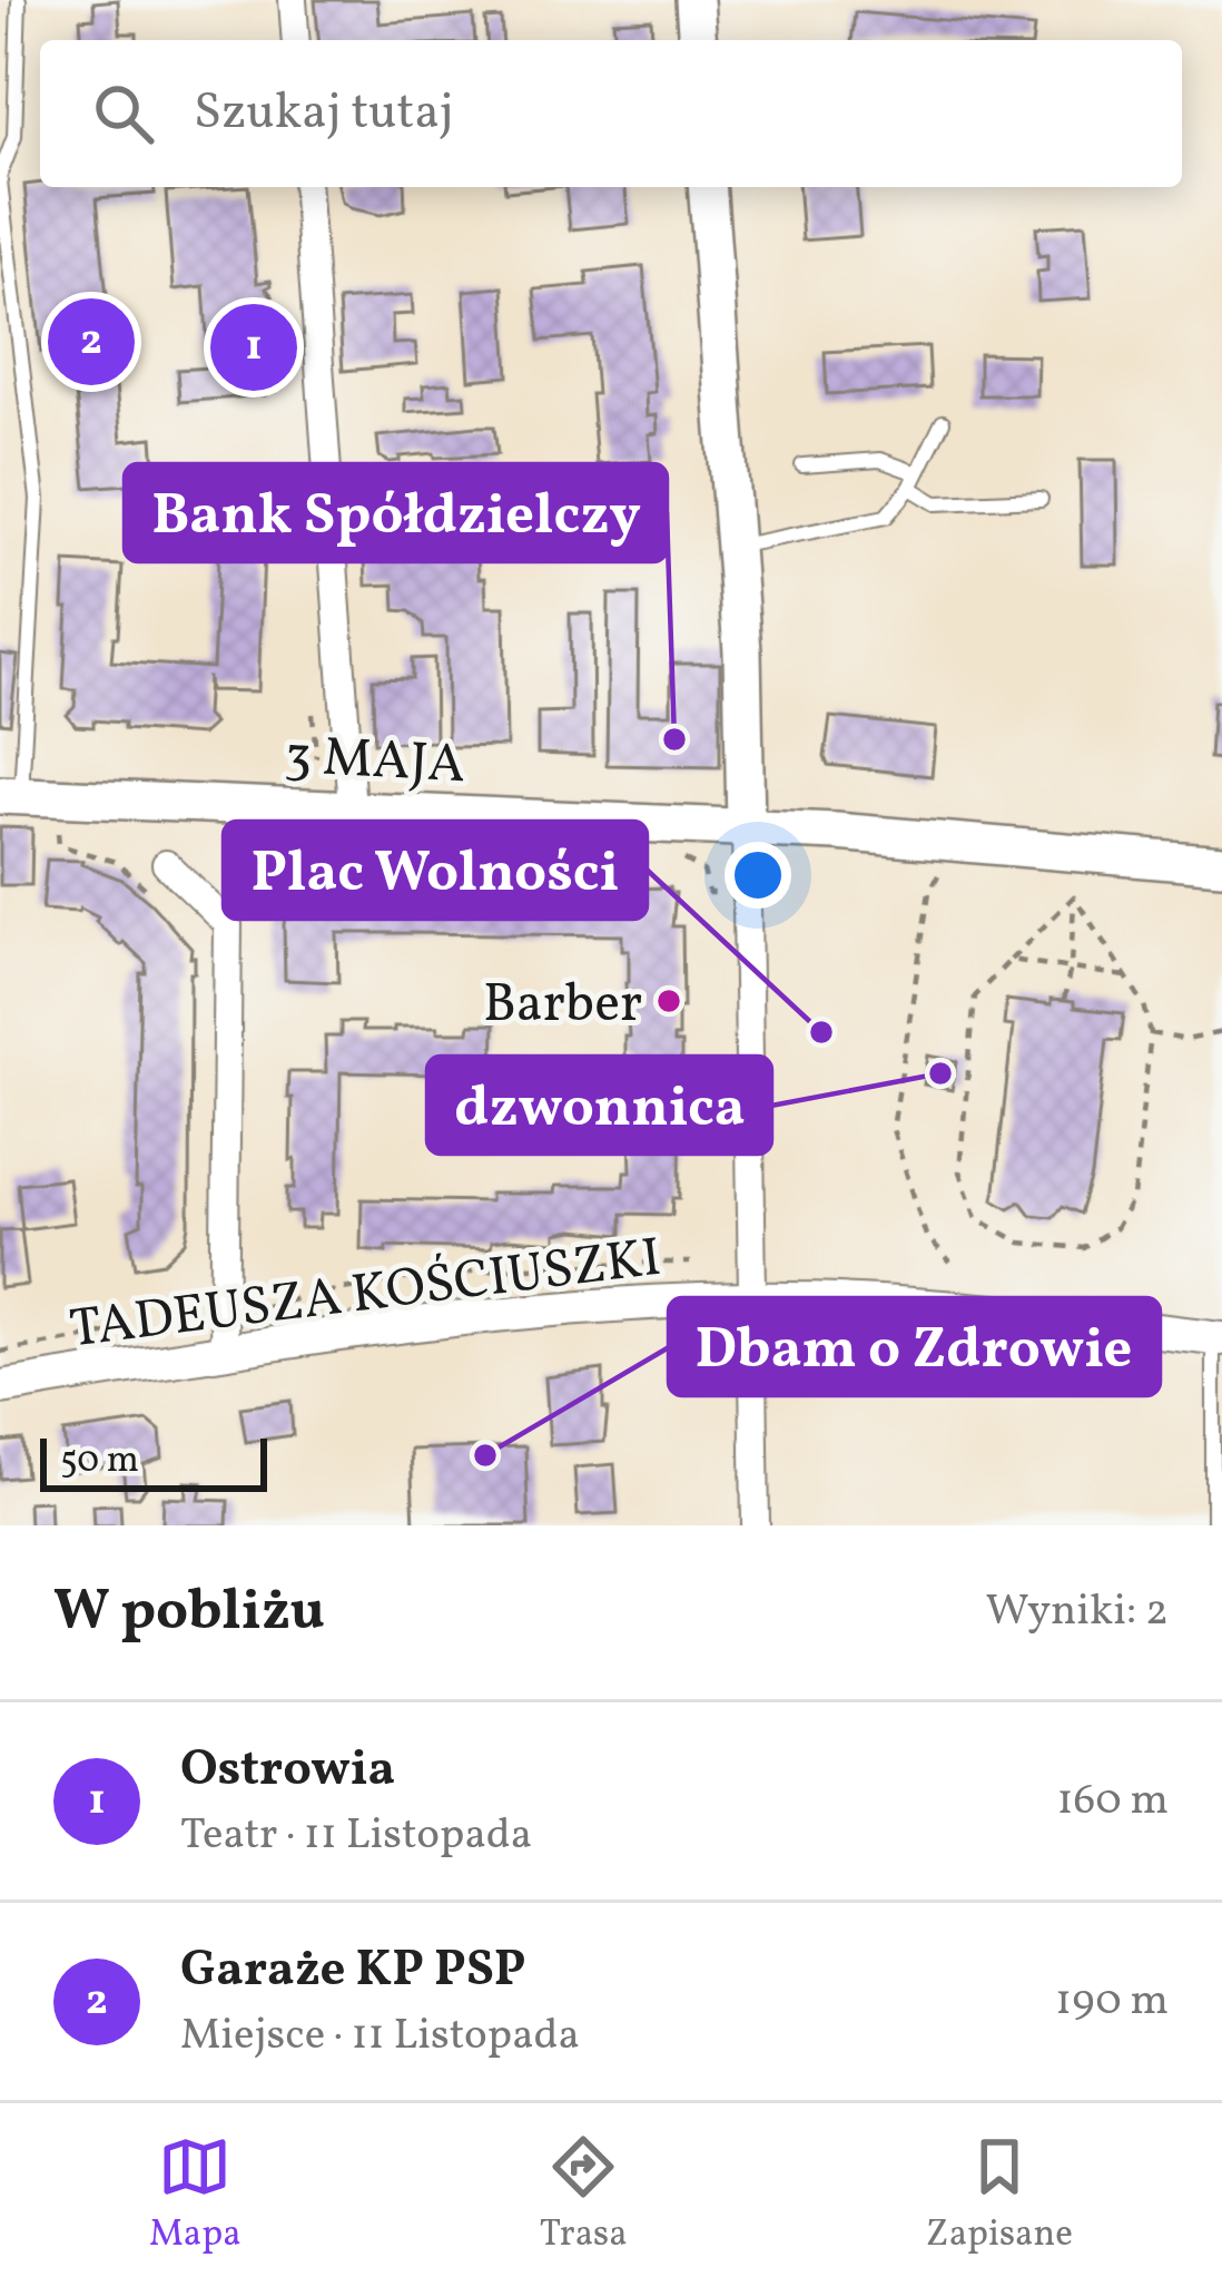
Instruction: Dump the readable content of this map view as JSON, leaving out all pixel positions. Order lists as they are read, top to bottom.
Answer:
{
  "streets": {
    "main road": ["3 MAJA"],
    "street": ["TADEUSZA KOŚCIUSZKI"]
  },
  "places": [
    "Bank Spółdzielczy",
    "Barber",
    "Plac Wolności",
    "dzwonnica",
    "Dbam o Zdrowie"
  ],
  "scale_bar": "50 m",
  "page": {
    "search": "Szukaj tutaj",
    "pins": ["2", "1"],
    "scale": "50 m",
    "heading": ["W pobliżu", "Wyniki: 2"],
    "list": [
      {
        "mark": "1",
        "name": "Ostrowia",
        "note": "Teatr · 11 Listopada",
        "value": "160 m"
      },
      {
        "mark": "2",
        "name": "Garaże KP PSP",
        "note": "Miejsce · 11 Listopada",
        "value": "190 m"
      }
    ],
    "nav": ["Mapa", "Trasa", "Zapisane"]
  }
}
